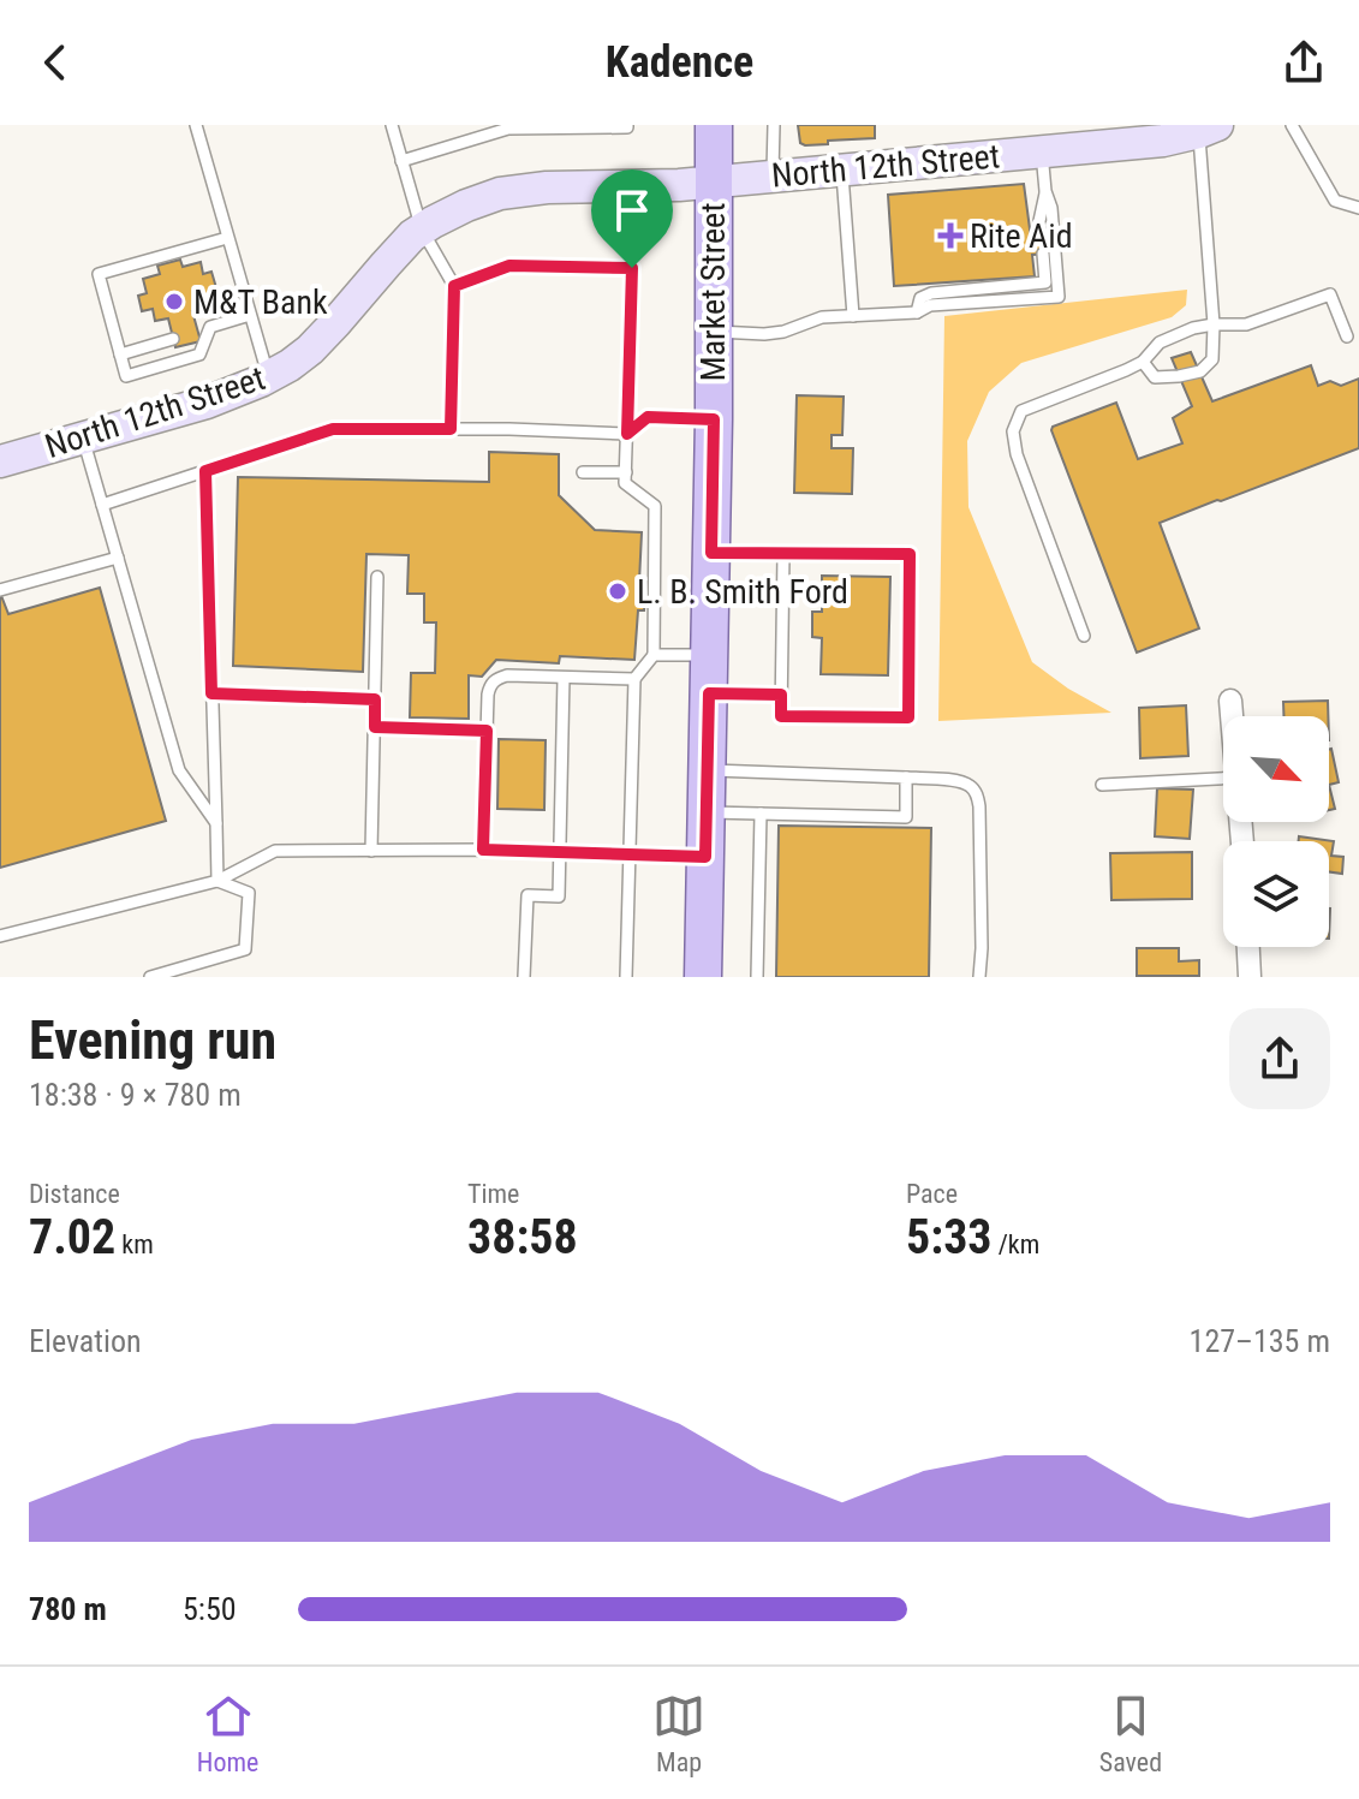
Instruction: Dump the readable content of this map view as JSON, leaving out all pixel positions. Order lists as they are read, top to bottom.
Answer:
{
  "streets": {
    "main road": ["North 12th Street", "Market Street"]
  },
  "crossings": [
    ["North 12th Street", "Market Street"]
  ],
  "places": {
    "health": ["Rite Aid"],
    "other": ["M&T Bank", "L. B. Smith Ford"]
  },
  "north": "bottom right",
  "page": {
    "header": "Kadence",
    "heading": ["Evening run", "18:38 · 9 × 780 m"],
    "stats": [
      ["Distance", "7.02 km"],
      ["Time", "38:58"],
      ["Pace", "5:33 /km"]
    ],
    "chart": ["Elevation", "127–135 m"],
    "list": [
      {
        "name": "780 m",
        "note": "5:50"
      }
    ],
    "tabs": ["Home", "Map", "Saved"]
  }
}
